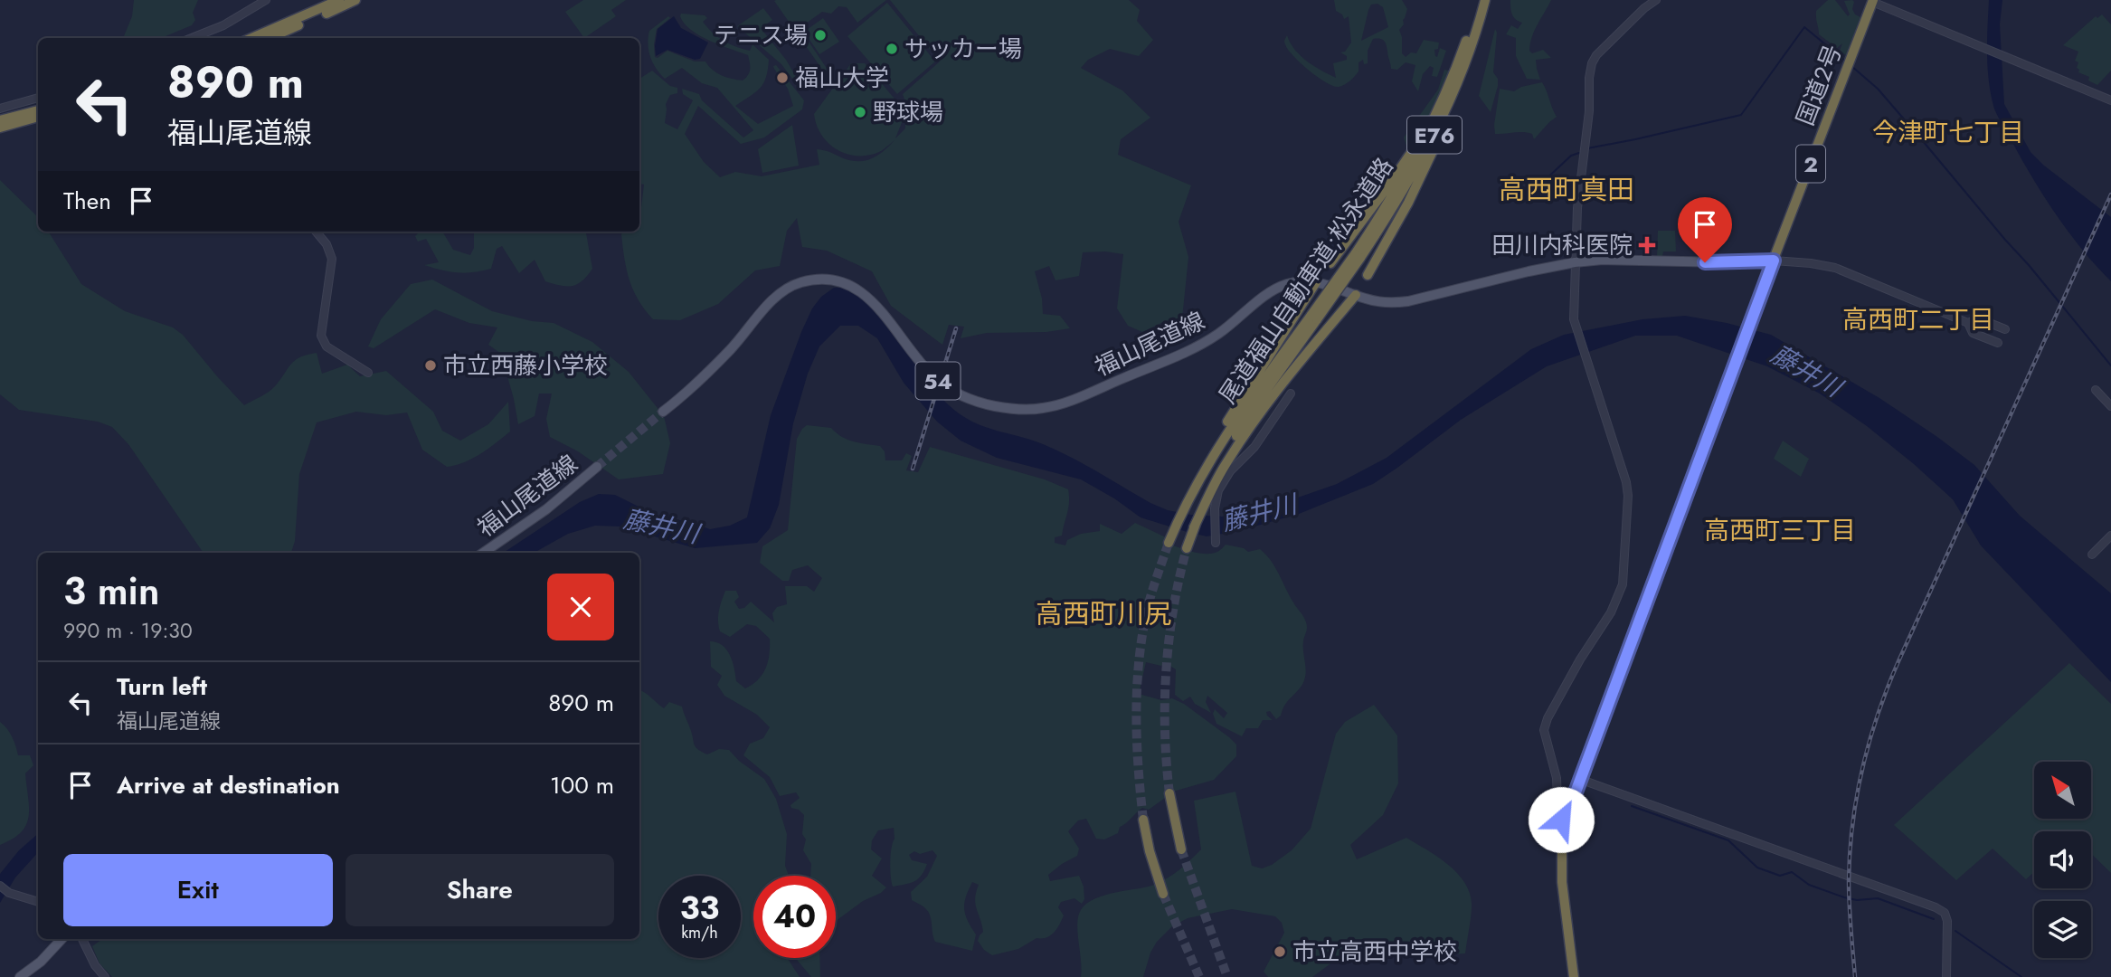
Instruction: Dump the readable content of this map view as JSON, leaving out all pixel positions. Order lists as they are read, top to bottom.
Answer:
{
  "streets": {
    "highway": [
      "国道2号",
      "E76",
      "2",
      "尾道福山自動車道;松永道路"
    ],
    "main road": ["福山尾道線", "54"]
  },
  "crossings": [
    ["国道2号", "福山尾道線"]
  ],
  "districts": [
    "今津町七丁目",
    "高西町真田",
    "高西町二丁目",
    "高西町三丁目",
    "高西町川尻"
  ],
  "water": ["藤井川"],
  "places": {
    "other": [
      "テニス場",
      "サッカー場",
      "福山大学",
      "野球場",
      "市立西藤小学校",
      "市立高西中学校"
    ],
    "health": ["田川内科医院"]
  },
  "north": "top left",
  "page": {
    "turn": ["890 m", "福山尾道線"],
    "then": "Then",
    "heading": ["3 min", "990 m · 19:30"],
    "list": [
      {
        "name": "Turn left",
        "note": "福山尾道線",
        "value": "890 m"
      },
      {
        "name": "Arrive at destination",
        "value": "100 m"
      }
    ],
    "buttons": ["Exit", "Share"],
    "speed": "33 km/h",
    "limit": "40"
  }
}
